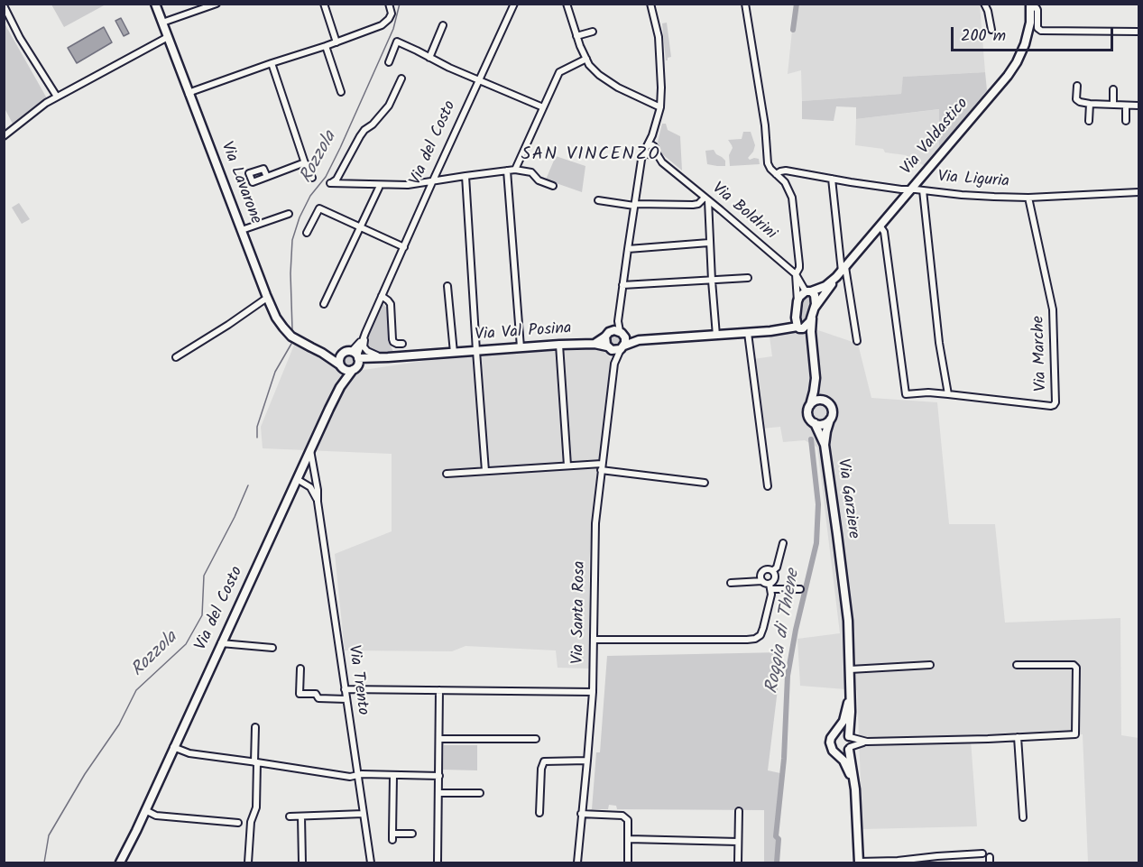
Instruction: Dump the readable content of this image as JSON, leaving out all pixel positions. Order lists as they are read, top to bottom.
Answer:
{
  "streets": {
    "main road": [
      "Via Valdastico",
      "Via del Costo",
      "Via Lavarone",
      "Via Val Posina",
      "Via Garziere"
    ],
    "street": [
      "Via Liguria",
      "Via Boldrini",
      "Via Marche",
      "Via Santa Rosa",
      "Via Trento"
    ]
  },
  "crossings": [
    ["Via Valdastico", "Via Liguria"],
    ["Via Valdastico", "Via Boldrini"],
    ["Via Valdastico", "Via Val Posina"],
    ["Via Valdastico", "Via Garziere"],
    ["Via del Costo", "Via Lavarone"],
    ["Via del Costo", "Via Val Posina"],
    ["Via del Costo", "Via Trento"],
    ["Via Liguria", "Via Marche"],
    ["Via Lavarone", "Via Val Posina"],
    ["Via Boldrini", "Via Garziere"],
    ["Via Val Posina", "Via Garziere"],
    ["Via Val Posina", "Via Santa Rosa"]
  ],
  "districts": ["SAN VINCENZO"],
  "water": ["Rozzola", "Roggia di Thiene"],
  "scale_bar": "200 m"
}
